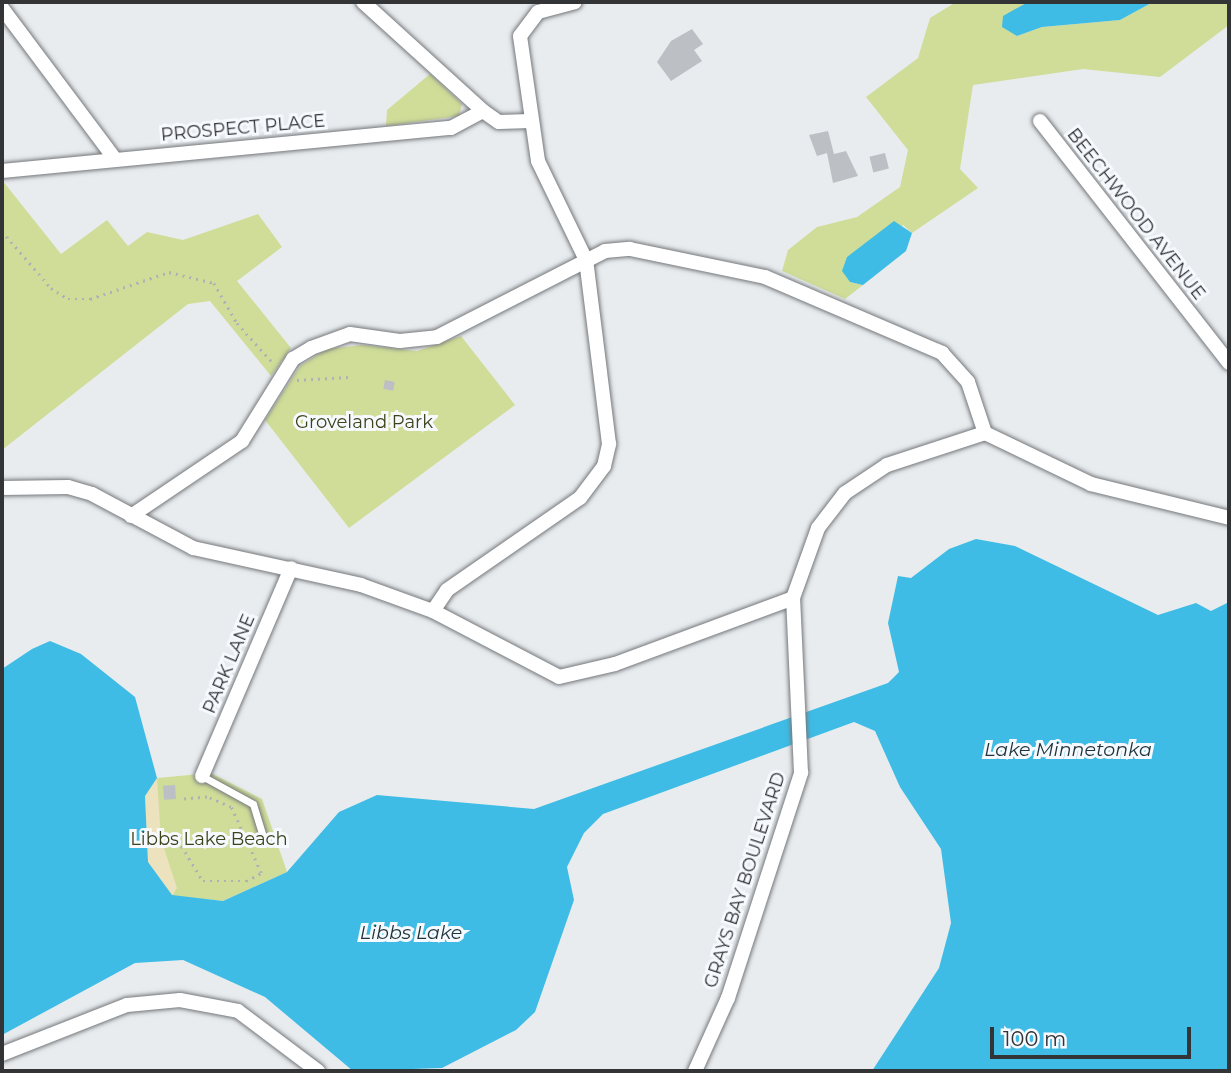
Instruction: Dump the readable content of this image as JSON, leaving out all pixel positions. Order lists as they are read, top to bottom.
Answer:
{
  "streets": {
    "street": [
      "PROSPECT PLACE",
      "BEECHWOOD AVENUE",
      "PARK LANE",
      "GRAYS BAY BOULEVARD"
    ]
  },
  "water": ["Lake Minnetonka", "Libbs Lake"],
  "parks": ["Groveland Park", "Libbs Lake Beach"],
  "scale_bar": "100 m"
}
